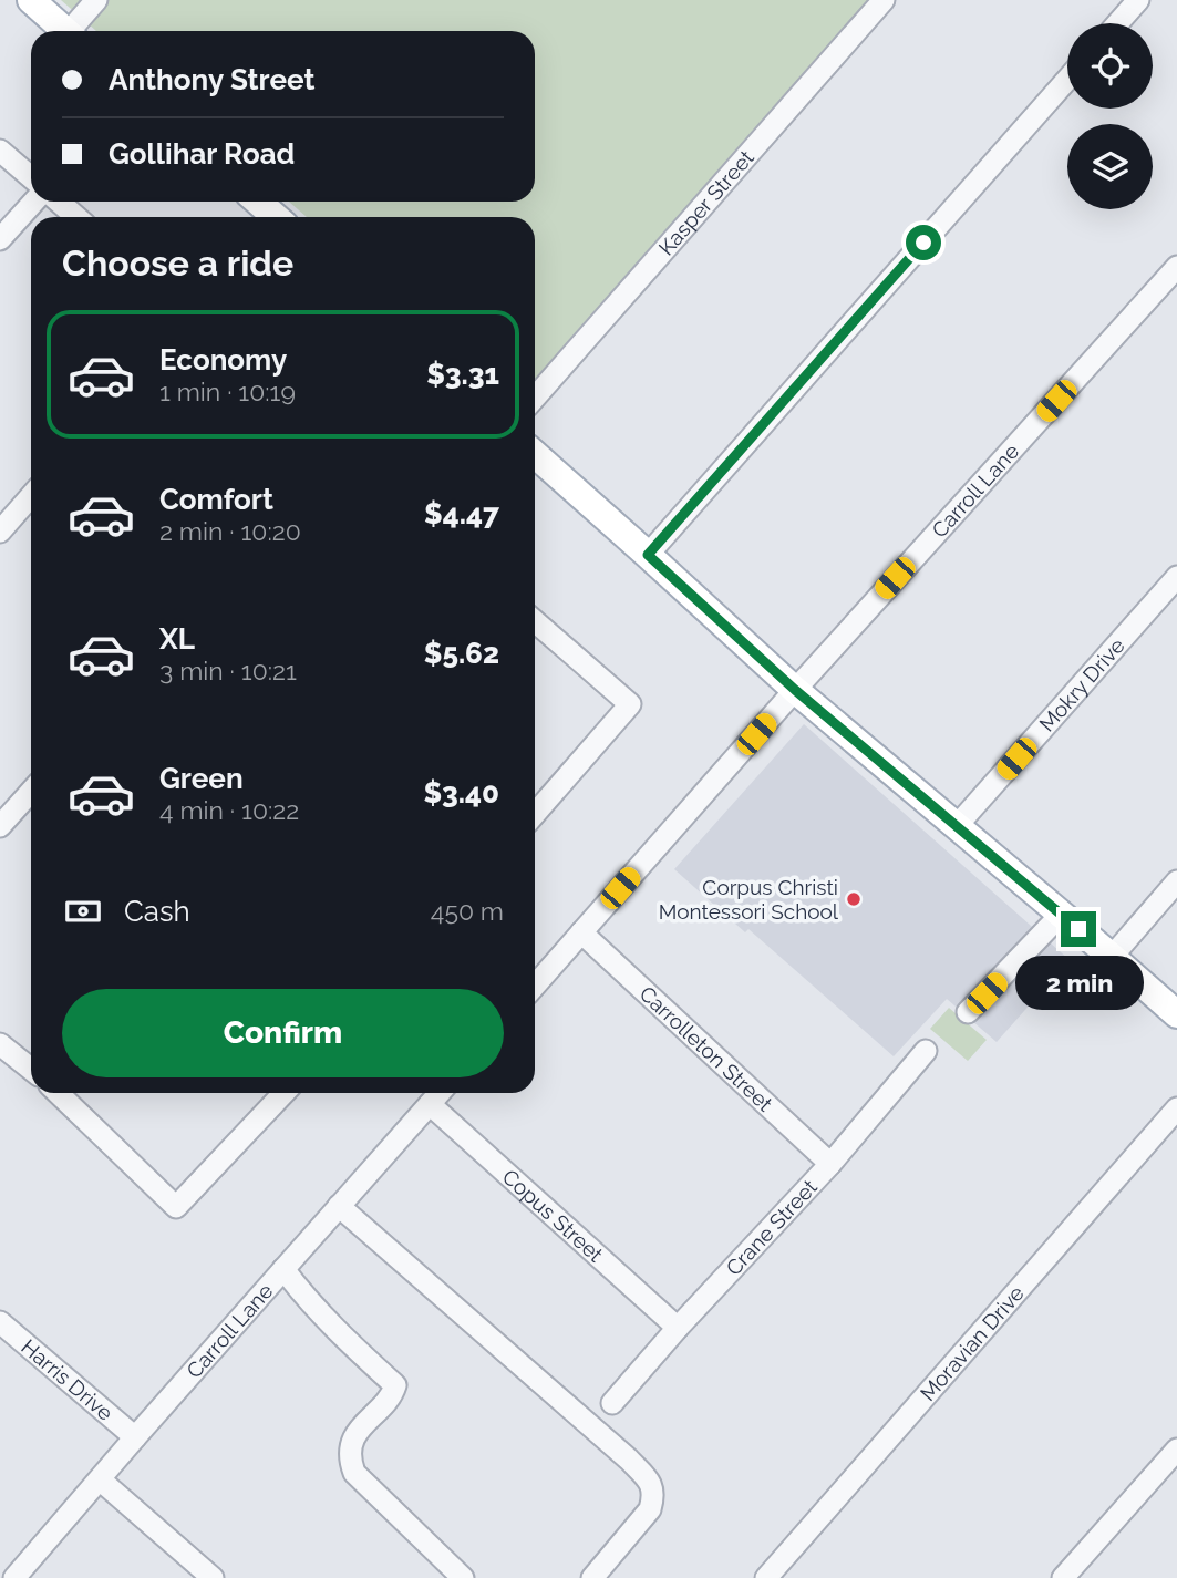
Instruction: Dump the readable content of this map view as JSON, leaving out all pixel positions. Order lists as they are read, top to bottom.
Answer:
{
  "streets": {
    "street": [
      "Kasper Street",
      "Carroll Lane",
      "Mokry Drive",
      "Carrolleton Street",
      "Copus Street",
      "Crane Street",
      "Moravian Drive",
      "Harris Drive"
    ]
  },
  "crossings": [
    ["Carroll Lane", "Carrolleton Street"],
    ["Carroll Lane", "Copus Street"],
    ["Carroll Lane", "Harris Drive"],
    ["Carrolleton Street", "Crane Street"],
    ["Copus Street", "Crane Street"]
  ],
  "places": ["Corpus Christi Montessori School"],
  "page": {
    "banner": ["Anthony Street", "Gollihar Road"],
    "heading": "Choose a ride",
    "list": [
      {
        "name": "Economy",
        "note": "1 min · 10:19",
        "value": "$3.31"
      },
      {
        "name": "Comfort",
        "note": "2 min · 10:20",
        "value": "$4.47"
      },
      {
        "name": "XL",
        "note": "3 min · 10:21",
        "value": "$5.62"
      },
      {
        "name": "Green",
        "note": "4 min · 10:22",
        "value": "$3.40"
      }
    ],
    "pay": ["Cash", "450 m"],
    "bubble": "2 min",
    "buttons": "Confirm"
  }
}
